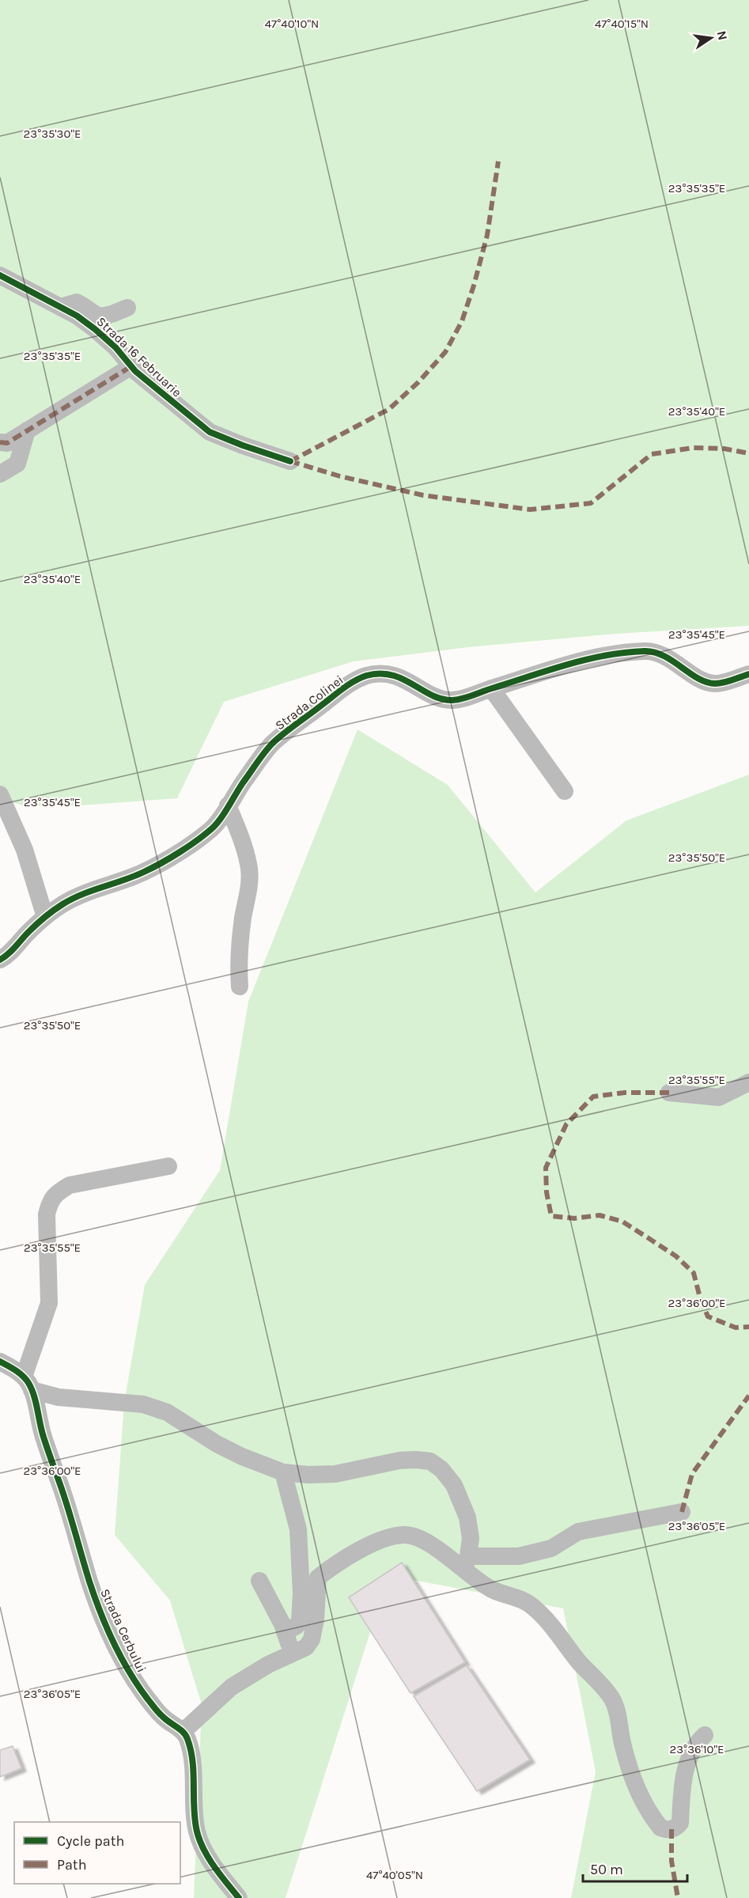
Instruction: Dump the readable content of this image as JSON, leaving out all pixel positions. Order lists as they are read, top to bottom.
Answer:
{
  "streets": {
    "street": ["Strada 16 Februarie", "Strada Colinei", "Strada Cerbului"]
  },
  "legend": ["Cycle path", "Path"],
  "scale_bar": "50 m",
  "north": "right",
  "coordinates": [
    "47°40'10\"N",
    "47°40'15\"N",
    "23°35'30\"E",
    "23°35'35\"E",
    "23°35'40\"E",
    "23°35'45\"E",
    "23°35'50\"E",
    "23°35'55\"E",
    "23°36'00\"E",
    "23°36'05\"E",
    "23°36'10\"E",
    "47°40'05\"N"
  ]
}
